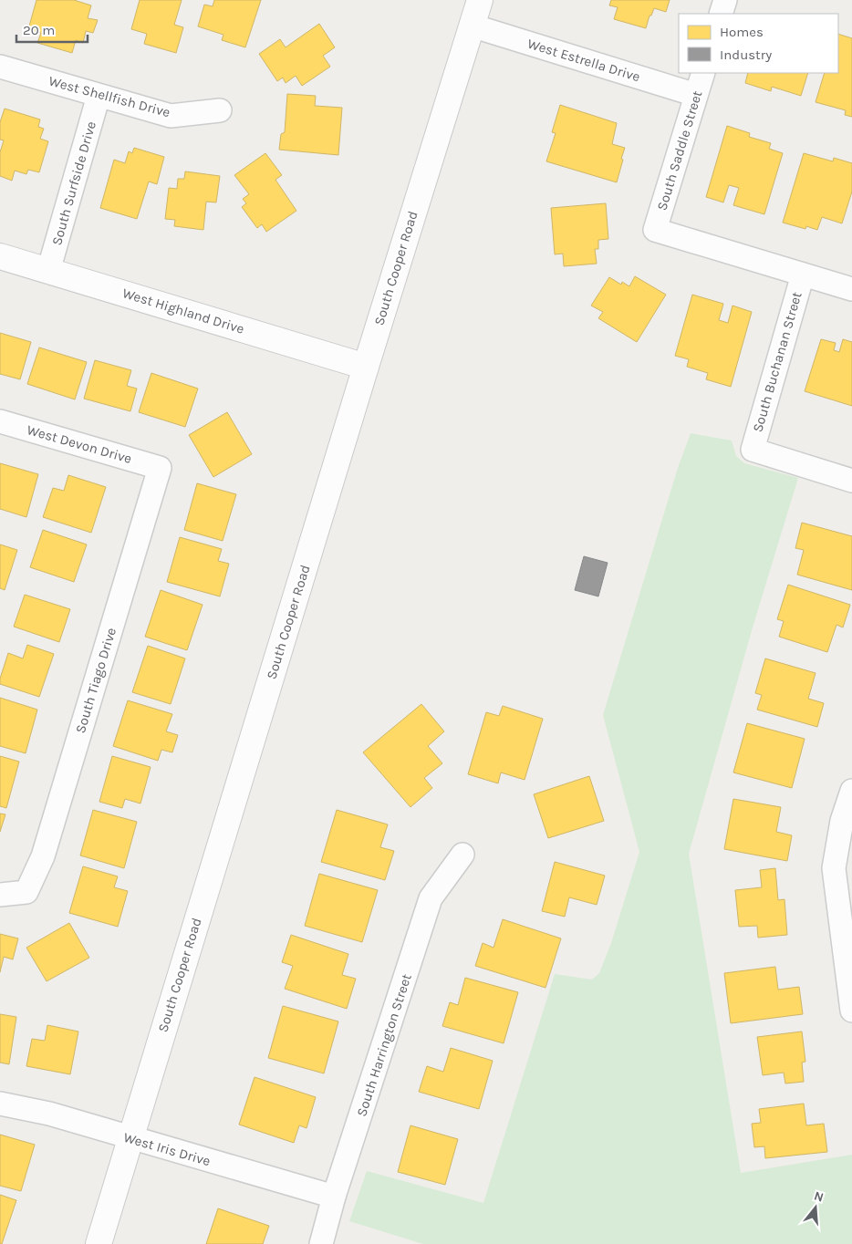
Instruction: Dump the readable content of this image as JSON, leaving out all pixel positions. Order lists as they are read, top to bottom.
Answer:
{
  "streets": {
    "main road": ["South Cooper Road", "West Highland Drive"],
    "street": [
      "West Estrella Drive",
      "West Shellfish Drive",
      "South Saddle Street",
      "South Surfside Drive",
      "South Buchanan Street",
      "West Devon Drive",
      "South Tiago Drive",
      "South Harrington Street",
      "West Iris Drive"
    ]
  },
  "crossings": [
    ["West Estrella Drive", "South Saddle Street"],
    ["West Estrella Drive", "South Cooper Road"],
    ["West Shellfish Drive", "South Surfside Drive"],
    ["South Saddle Street", "South Buchanan Street"],
    ["South Surfside Drive", "West Highland Drive"],
    ["South Cooper Road", "West Highland Drive"],
    ["South Cooper Road", "West Iris Drive"],
    ["West Devon Drive", "South Tiago Drive"],
    ["South Harrington Street", "West Iris Drive"]
  ],
  "legend": ["Homes", "Industry"],
  "scale_bar": "20 m",
  "north": "top"
}
